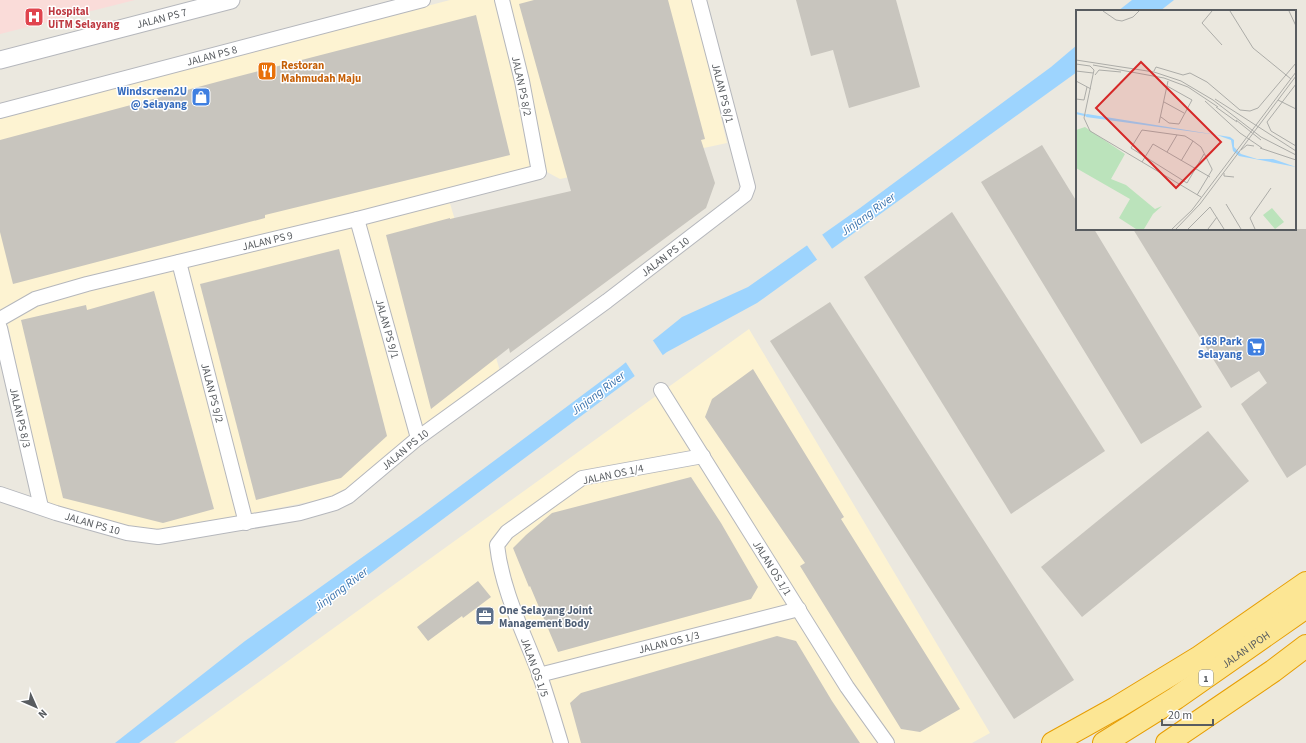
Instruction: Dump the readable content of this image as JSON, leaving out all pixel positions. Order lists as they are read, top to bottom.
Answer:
{
  "streets": {
    "highway": ["JALAN IPOH", "1"],
    "street": [
      "JALAN PS 7",
      "JALAN PS 8",
      "JALAN PS 8/2",
      "JALAN PS 8/1",
      "JALAN PS 9",
      "JALAN PS 10",
      "JALAN PS 9/1",
      "JALAN PS 9/2",
      "JALAN PS 8/3",
      "JALAN OS 1/4",
      "JALAN OS 1/1",
      "JALAN OS 1/3",
      "JALAN OS 1/5"
    ]
  },
  "crossings": [
    ["JALAN PS 8/2", "JALAN PS 9"],
    ["JALAN PS 8/1", "JALAN PS 10"],
    ["JALAN PS 9", "JALAN PS 9/1"],
    ["JALAN PS 9", "JALAN PS 9/2"],
    ["JALAN PS 10", "JALAN PS 9/1"],
    ["JALAN PS 10", "JALAN PS 9/2"],
    ["JALAN PS 10", "JALAN PS 8/3"],
    ["JALAN OS 1/4", "JALAN OS 1/1"],
    ["JALAN OS 1/4", "JALAN OS 1/5"],
    ["JALAN OS 1/1", "JALAN OS 1/3"],
    ["JALAN OS 1/3", "JALAN OS 1/5"]
  ],
  "water": ["Jinjang River"],
  "places": {
    "hospital": ["Hospital UiTM Selayang"],
    "restaurant": ["Restoran Mahmudah Maju"],
    "shop": ["Windscreen2U @ Selayang"],
    "supermarket": ["168 Park Selayang"],
    "office": ["One Selayang Joint Management Body"]
  },
  "scale_bar": "20 m",
  "north": "bottom right"
}
